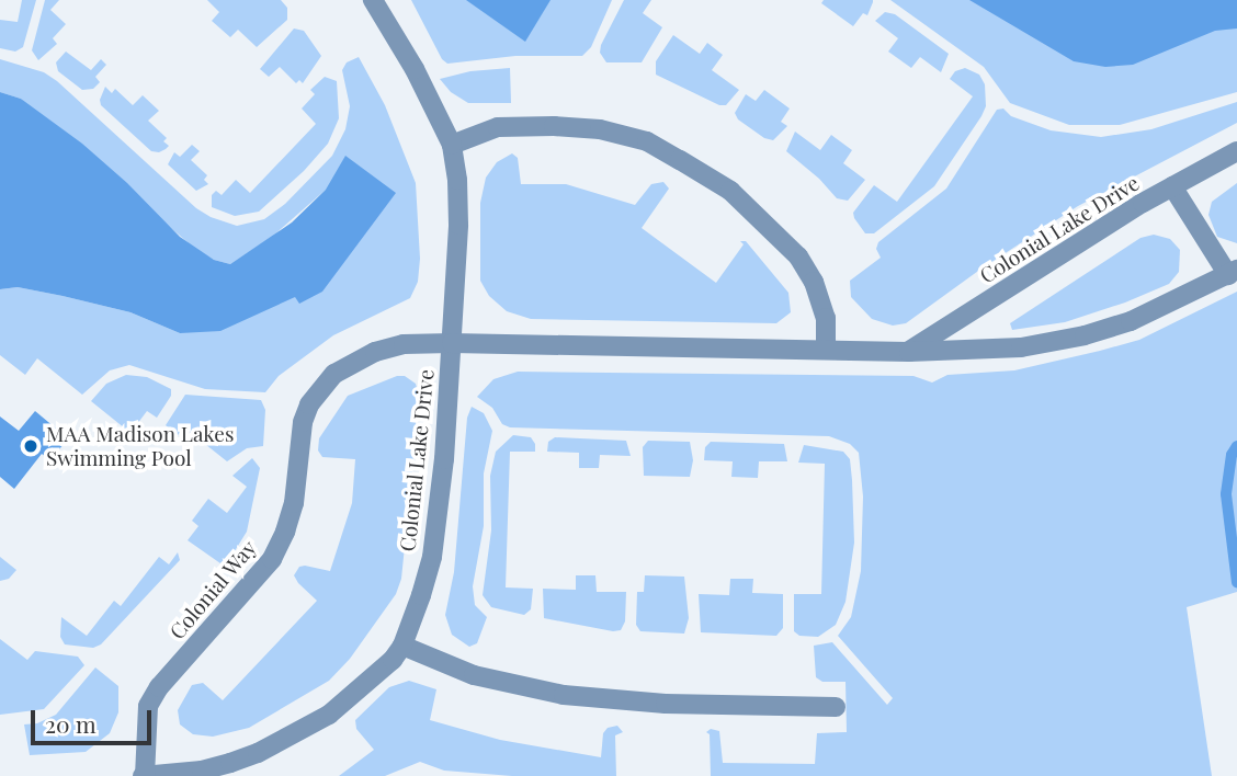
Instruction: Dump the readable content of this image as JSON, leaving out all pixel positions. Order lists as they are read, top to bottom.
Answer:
{
  "streets": {
    "street": ["Colonial Lake Drive", "Colonial Way"]
  },
  "crossings": [
    ["Colonial Lake Drive", "Colonial Way"]
  ],
  "places": ["MAA Madison Lakes Swimming Pool"],
  "scale_bar": "20 m"
}
